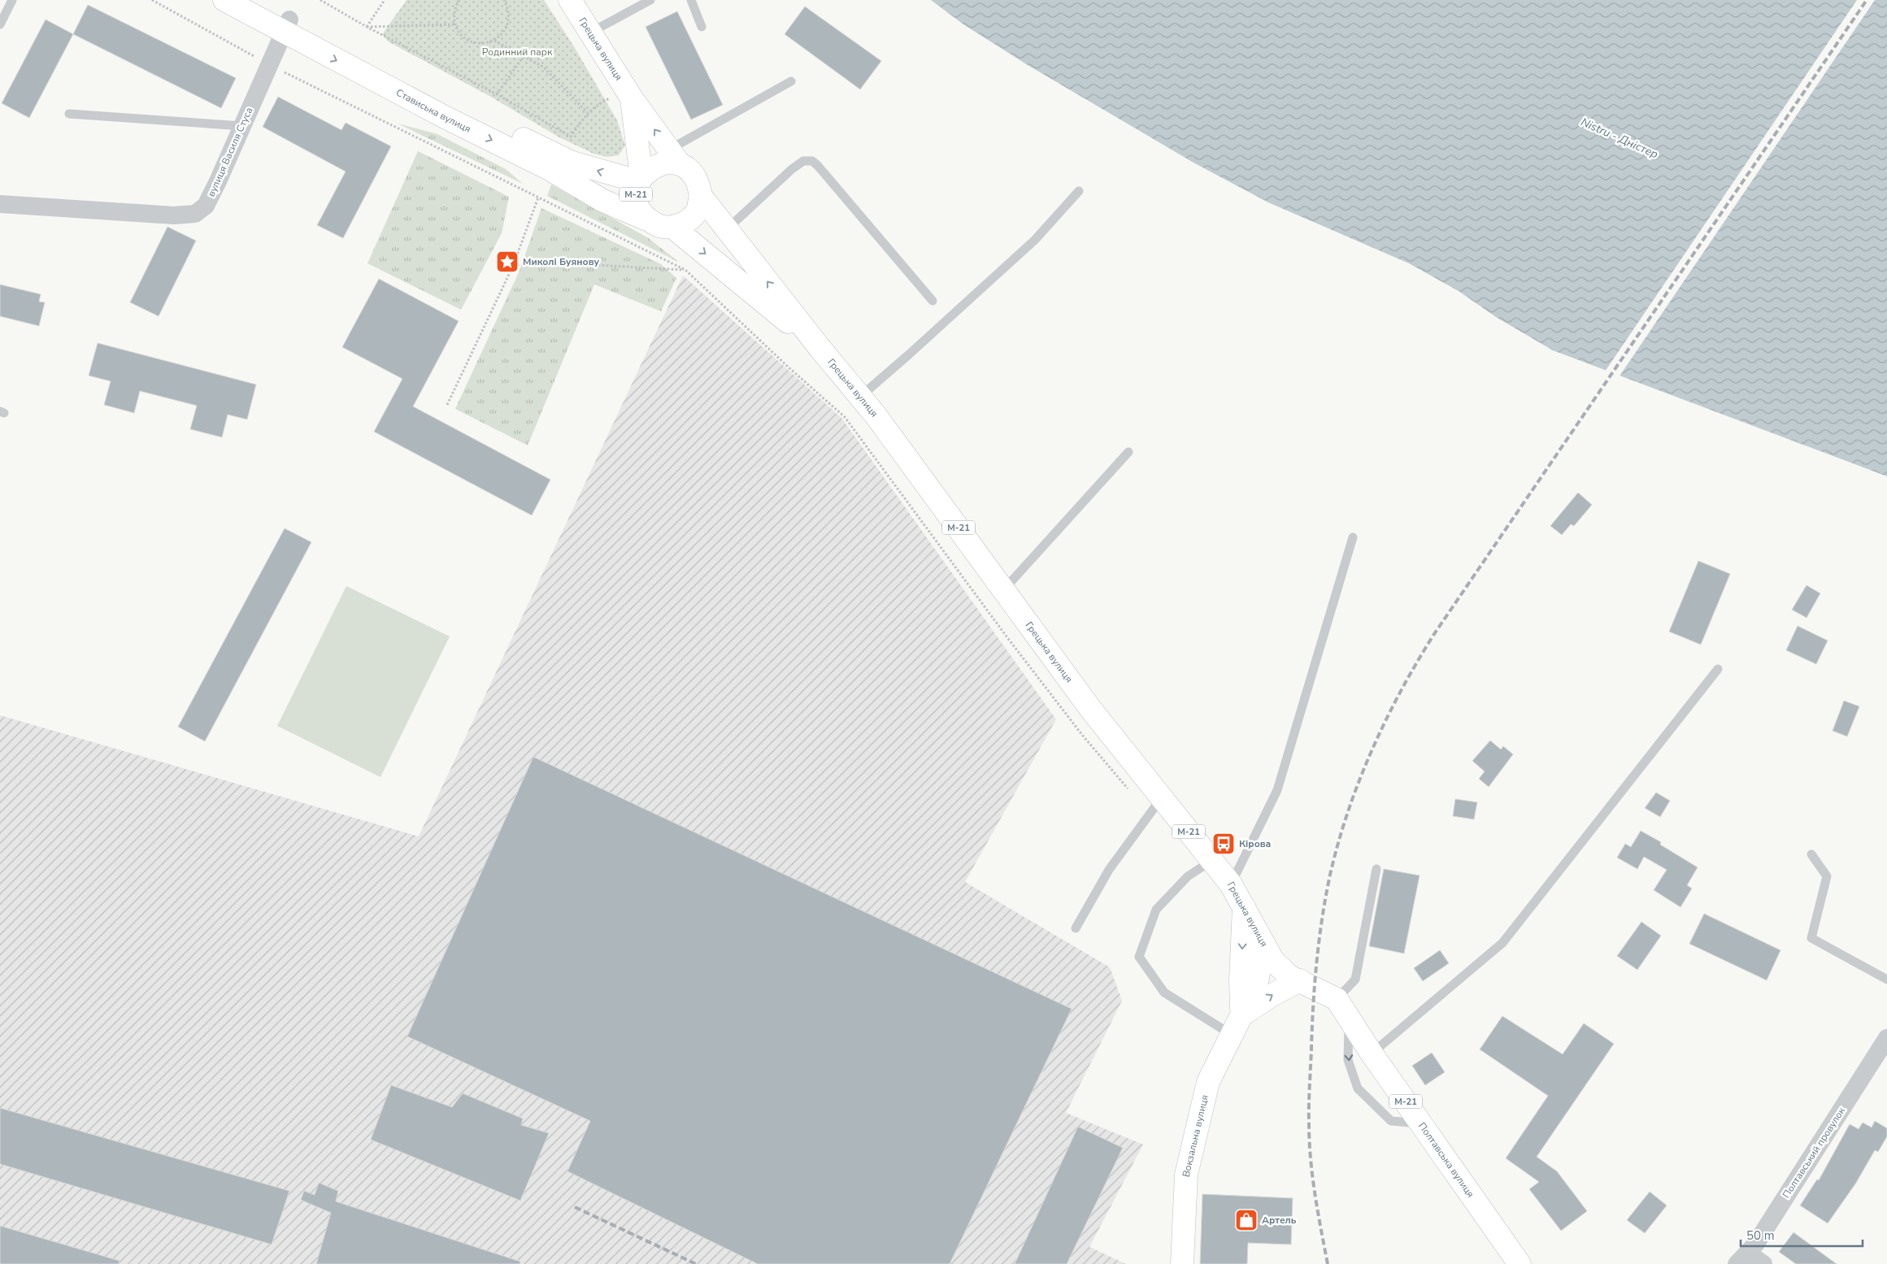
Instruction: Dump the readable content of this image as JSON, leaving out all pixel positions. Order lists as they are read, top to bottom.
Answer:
{
  "streets": {
    "main road": [
      "Грецька вулиця",
      "Стависька вулиця",
      "М-21",
      "Вокзальна вулиця",
      "Полтавська вулиця"
    ],
    "street": ["вулиця Василя Стуса", "Полтавський провулок"]
  },
  "crossings": [
    ["Грецька вулиця", "Стависька вулиця"],
    ["Грецька вулиця", "М-21"],
    ["Грецька вулиця", "Вокзальна вулиця"],
    ["Грецька вулиця", "Полтавська вулиця"],
    ["Стависька вулиця", "вулиця Василя Стуса"],
    ["Стависька вулиця", "М-21"],
    ["Вокзальна вулиця", "Полтавська вулиця"]
  ],
  "water": ["Nistru - Дністер"],
  "parks": ["Родинний парк"],
  "places": {
    "place": ["Миколі Буянову"],
    "bus stop": ["Кірова"],
    "shop": ["Артель"]
  },
  "scale_bar": "50 m"
}
